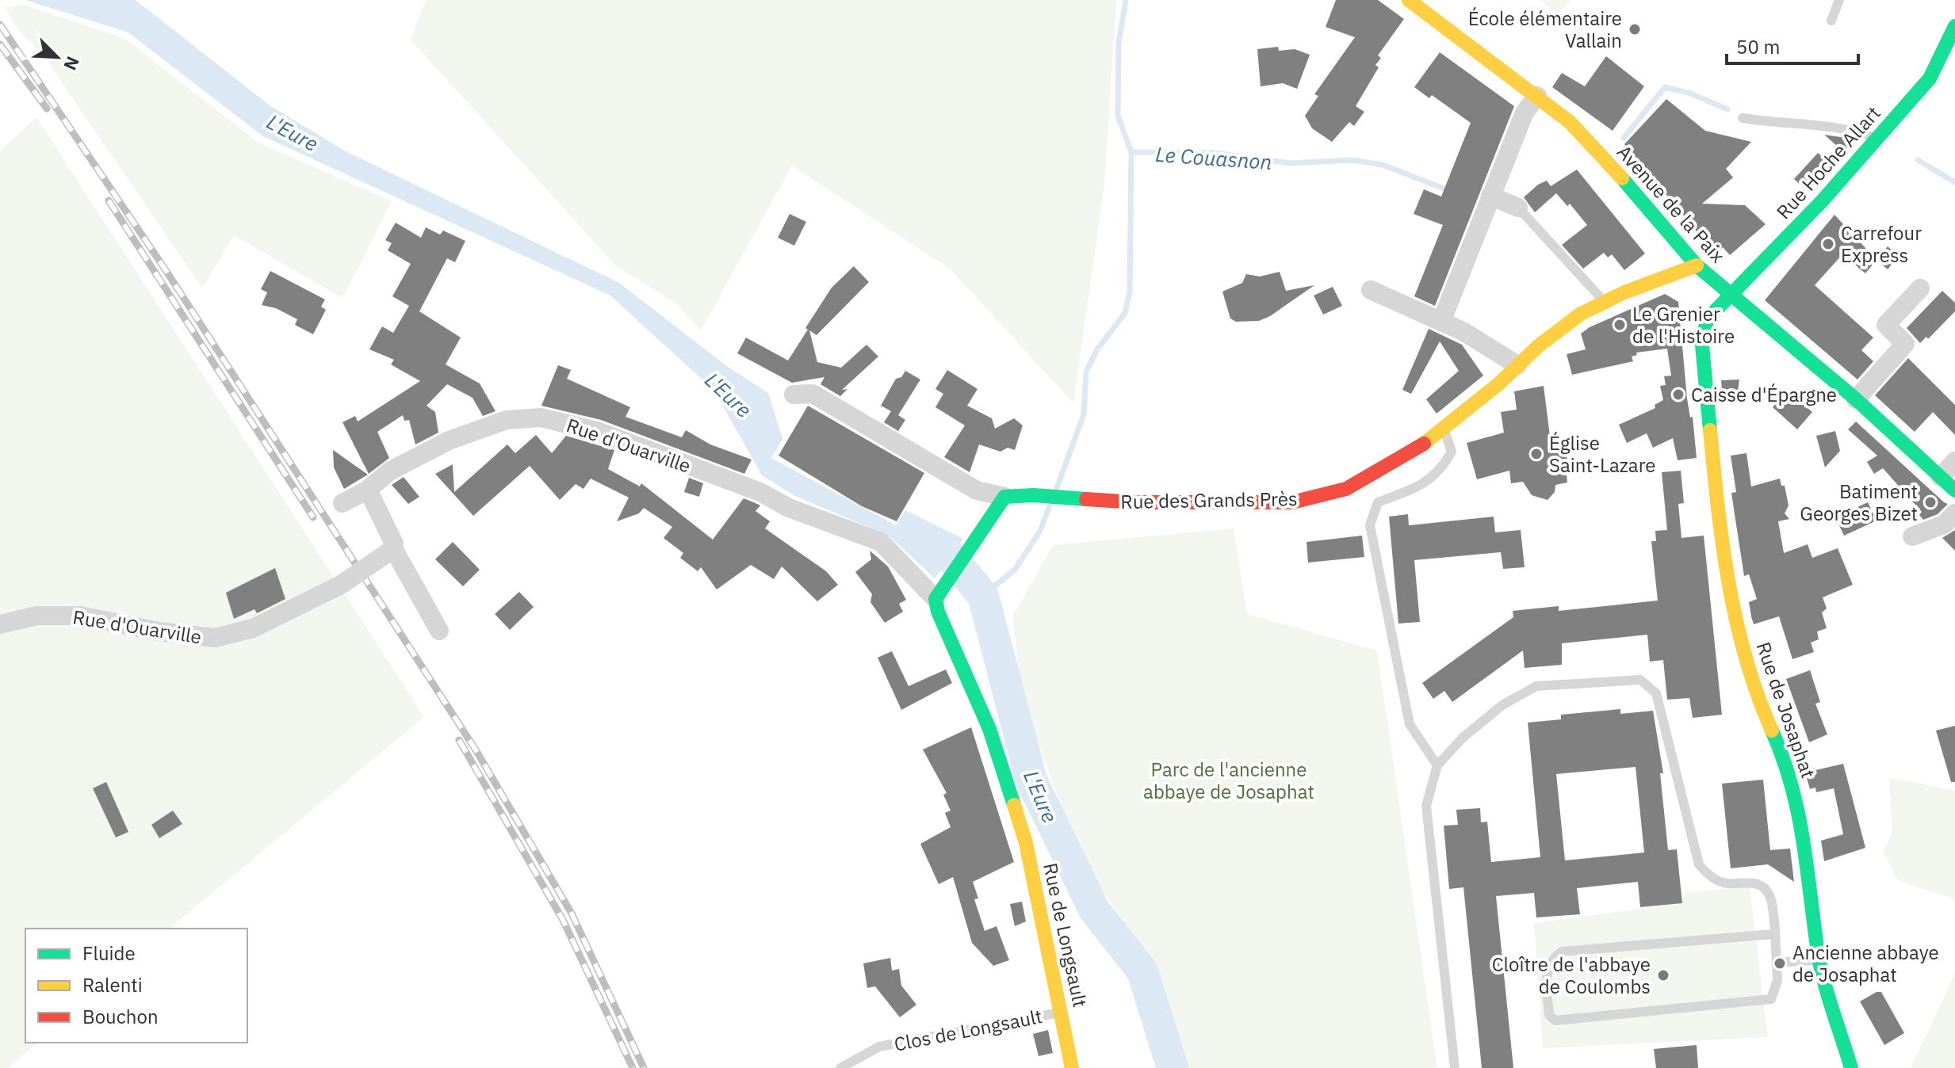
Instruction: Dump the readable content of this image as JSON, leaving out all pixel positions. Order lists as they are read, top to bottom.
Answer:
{
  "streets": {
    "street": [
      "Rue Hoche Allart",
      "Avenue de la Paix",
      "Rue d'Ouarville",
      "Rue des Grands Près",
      "Rue de Josaphat",
      "Rue de Longsault"
    ],
    "lane": ["Clos de Longsault"]
  },
  "crossings": [
    ["Rue Hoche Allart", "Avenue de la Paix"],
    ["Rue Hoche Allart", "Rue de Josaphat"],
    ["Avenue de la Paix", "Rue des Grands Près"],
    ["Avenue de la Paix", "Rue de Josaphat"],
    ["Rue d'Ouarville", "Rue de Longsault"],
    ["Rue de Longsault", "Clos de Longsault"]
  ],
  "water": ["L'Eure", "Le Couasnon"],
  "parks": ["Parc de l'ancienne abbaye de Josaphat"],
  "places": [
    "École élémentaire Vallain",
    "Carrefour Express",
    "Le Grenier de l'Histoire",
    "Caisse d'Épargne",
    "Église Saint-Lazare",
    "Batiment Georges Bizet",
    "Ancienne abbaye de Josaphat",
    "Cloître de l'abbaye de Coulombs"
  ],
  "legend": ["Fluide", "Ralenti", "Bouchon"],
  "scale_bar": "50 m",
  "north": "bottom right"
}
